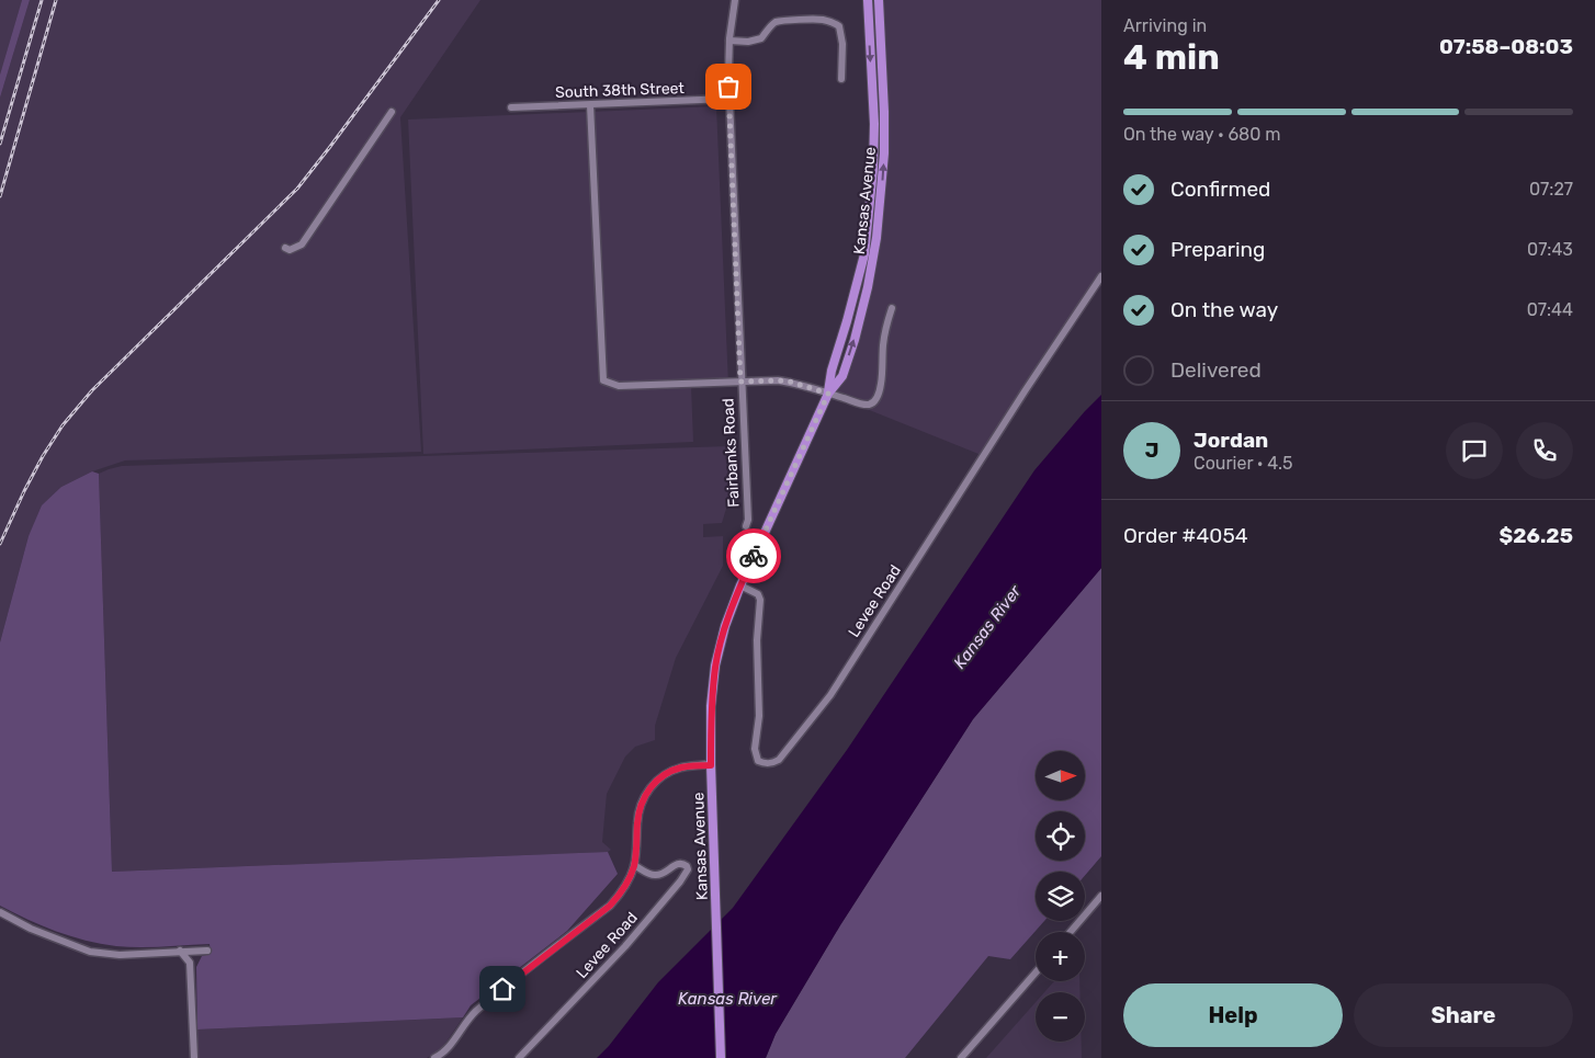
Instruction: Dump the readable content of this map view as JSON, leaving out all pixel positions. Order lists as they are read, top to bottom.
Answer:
{
  "streets": {
    "main road": ["Kansas Avenue"],
    "street": ["South 38th Street", "Fairbanks Road", "Levee Road"]
  },
  "crossings": [
    ["South 38th Street", "Fairbanks Road"],
    ["Kansas Avenue", "Levee Road"]
  ],
  "water": ["Kansas River"],
  "north": "right",
  "page": {
    "heading": ["4 min", "Arriving in", "07:58–08:03"],
    "panel": [
      "Jordan",
      "Courier · 4.5",
      "Order #4054",
      "$26.25"
    ],
    "bar": "On the way · 680 m",
    "list": [
      ["Confirmed", "07:27"],
      ["Preparing", "07:43"],
      ["On the way", "07:44"],
      "Delivered"
    ],
    "round": "J",
    "map_buttons": ["+", "−"],
    "buttons": ["Help", "Share"]
  }
}
